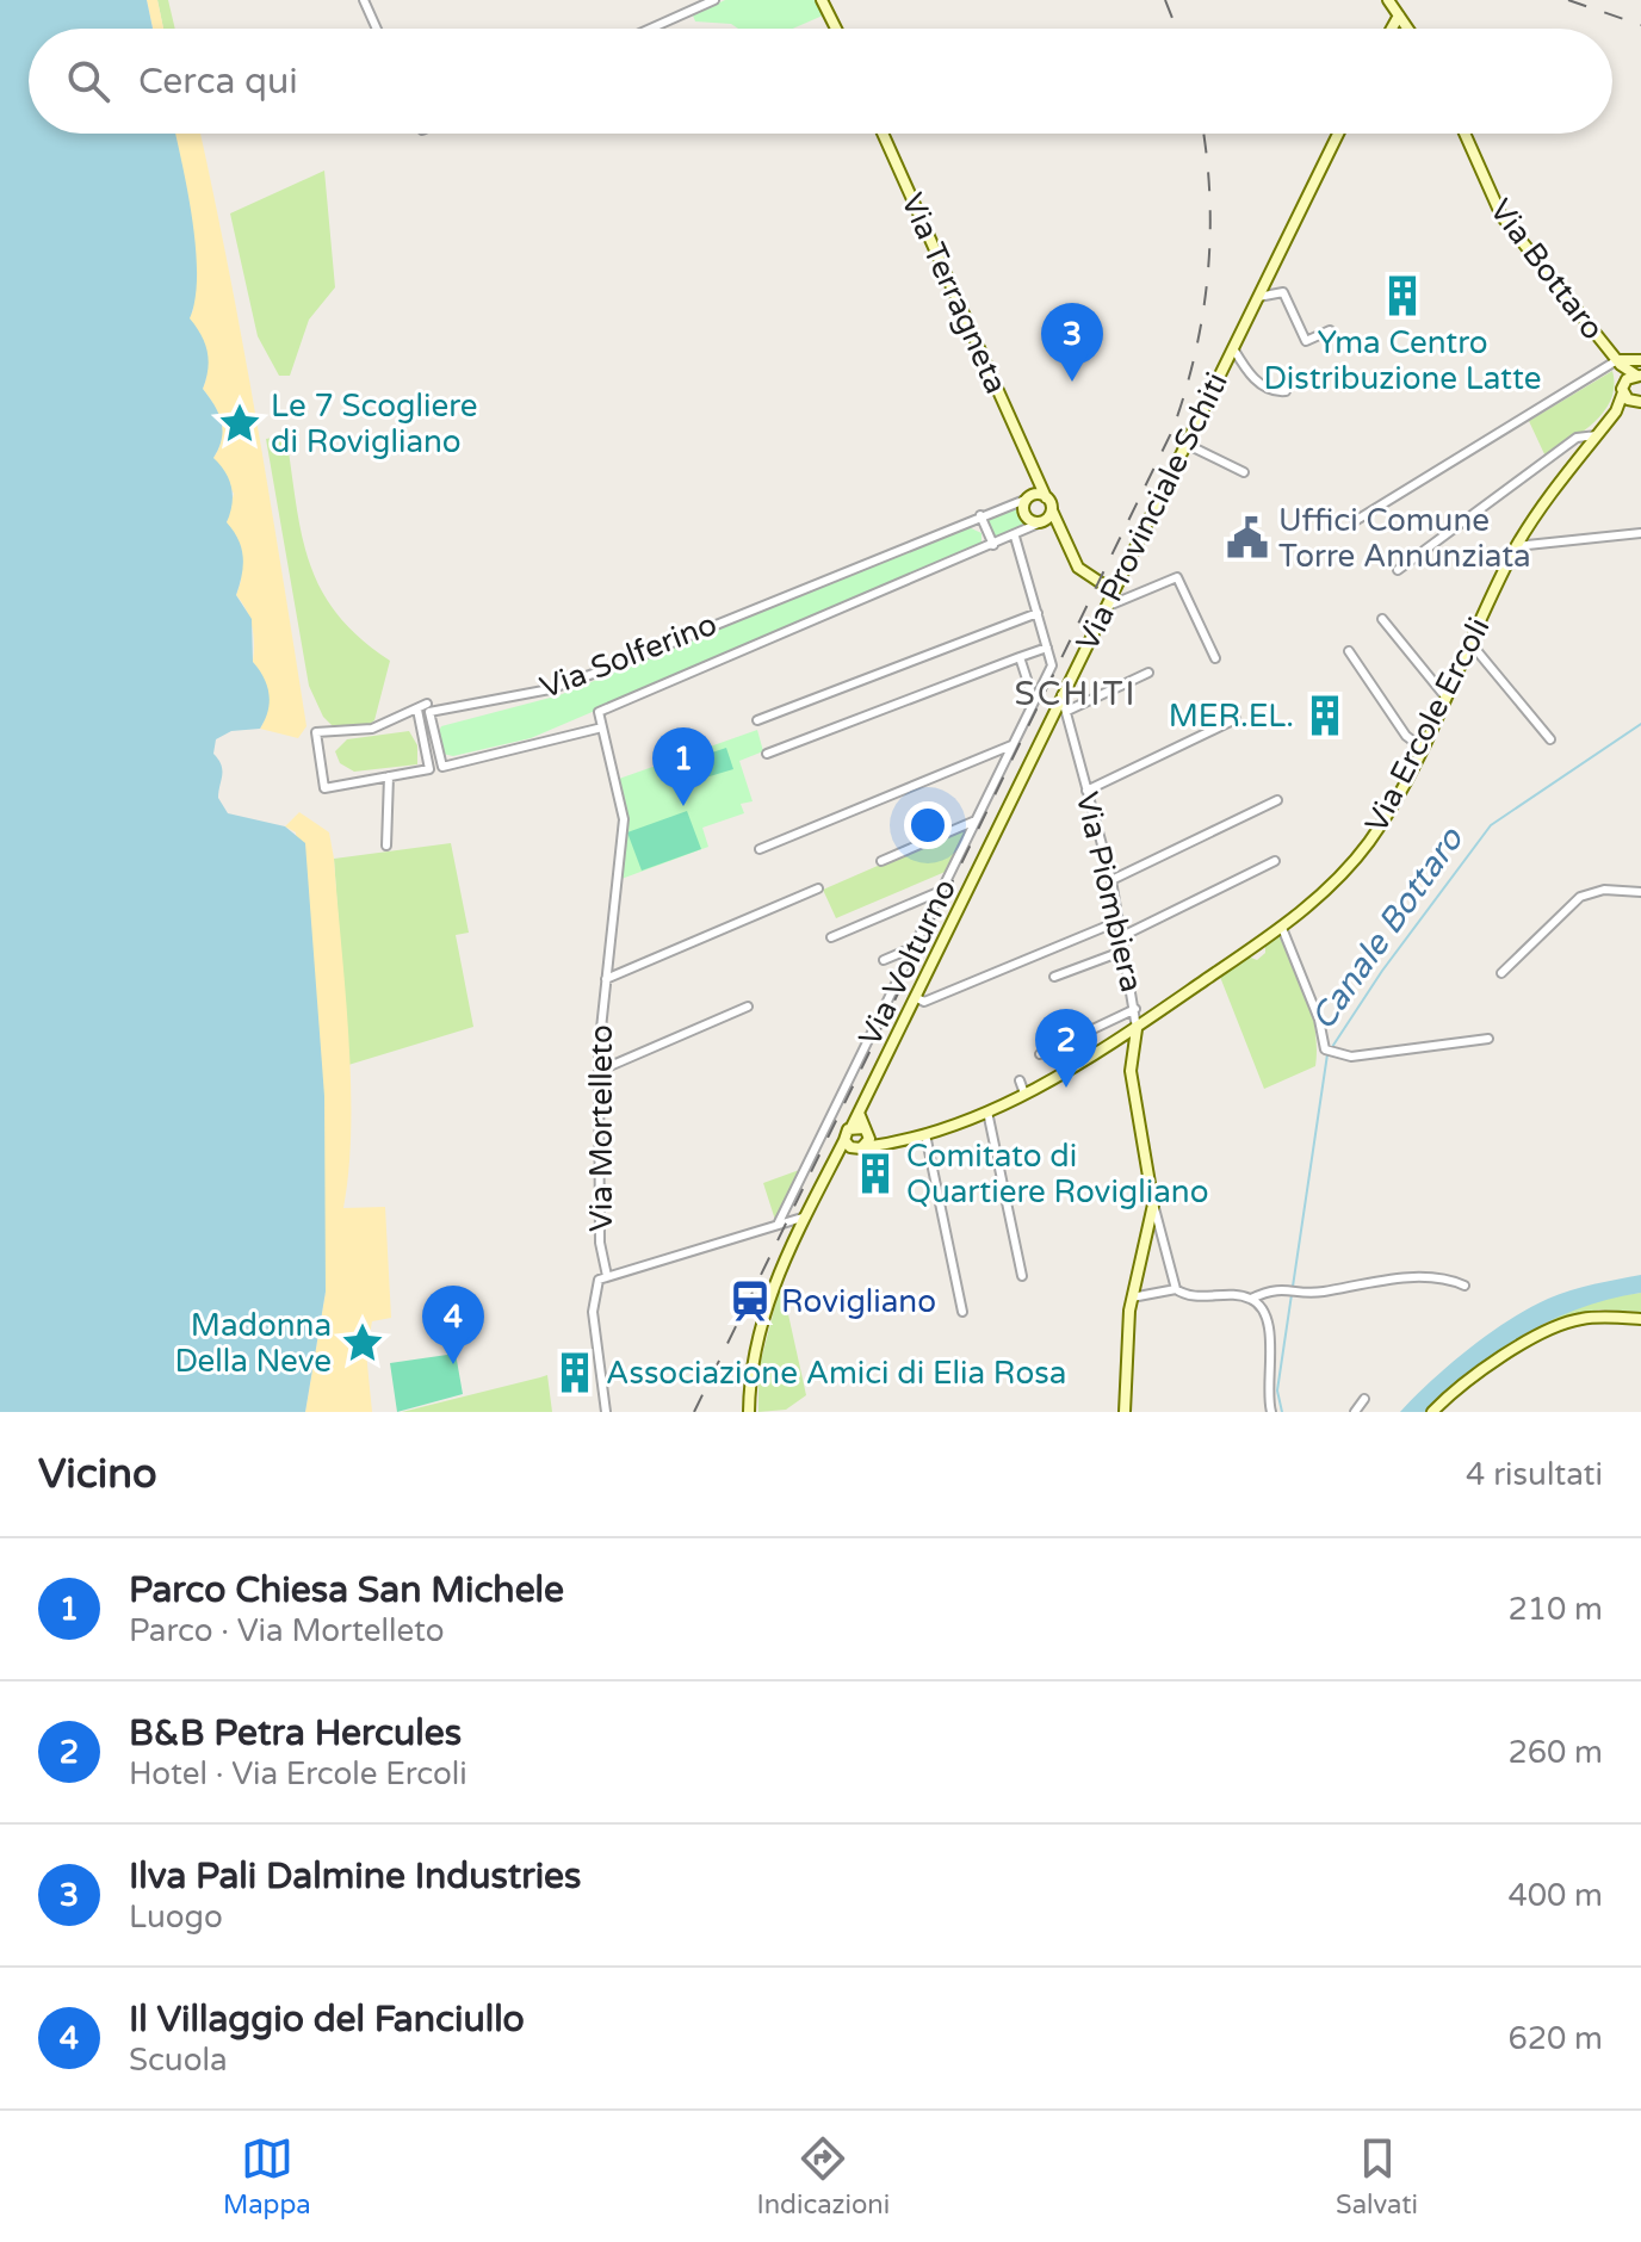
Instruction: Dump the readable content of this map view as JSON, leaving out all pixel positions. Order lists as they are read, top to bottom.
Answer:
{
  "streets": {
    "street": [
      "Via Bottaro",
      "Via Terragneta",
      "Via Provinciale Schiti",
      "Via Solferino",
      "Via Ercole Ercoli",
      "Via Piombiera",
      "Via Volturno",
      "Via Mortelleto"
    ]
  },
  "crossings": [
    ["Via Bottaro", "Via Ercole Ercoli"],
    ["Via Terragneta", "Via Solferino"],
    ["Via Provinciale Schiti", "Via Ercole Ercoli"],
    ["Via Provinciale Schiti", "Via Piombiera"],
    ["Via Solferino", "Via Volturno"],
    ["Via Solferino", "Via Mortelleto"],
    ["Via Ercole Ercoli", "Via Piombiera"]
  ],
  "districts": ["SCHITI"],
  "water": ["Canale Bottaro"],
  "places": {
    "building": [
      "Yma Centro Distribuzione Latte",
      "MER.EL.",
      "Comitato di Quartiere Rovigliano",
      "Associazione Amici di Elia Rosa"
    ],
    "place": ["Le 7 Scogliere di Rovigliano", "Madonna Della Neve"],
    "public building": ["Uffici Comune Torre Annunziata"],
    "station": ["Rovigliano"]
  },
  "page": {
    "search": "Cerca qui",
    "pins": [
      "3",
      "1",
      "2",
      "4"
    ],
    "heading": ["Vicino", "4 risultati"],
    "list": [
      {
        "mark": "1",
        "name": "Parco Chiesa San Michele",
        "note": "Parco · Via Mortelleto",
        "value": "210 m"
      },
      {
        "mark": "2",
        "name": "B&B Petra Hercules",
        "note": "Hotel · Via Ercole Ercoli",
        "value": "260 m"
      },
      {
        "mark": "3",
        "name": "Ilva Pali Dalmine Industries",
        "note": "Luogo",
        "value": "400 m"
      },
      {
        "mark": "4",
        "name": "Il Villaggio del Fanciullo",
        "note": "Scuola",
        "value": "620 m"
      }
    ],
    "nav": ["Mappa", "Indicazioni", "Salvati"]
  }
}
